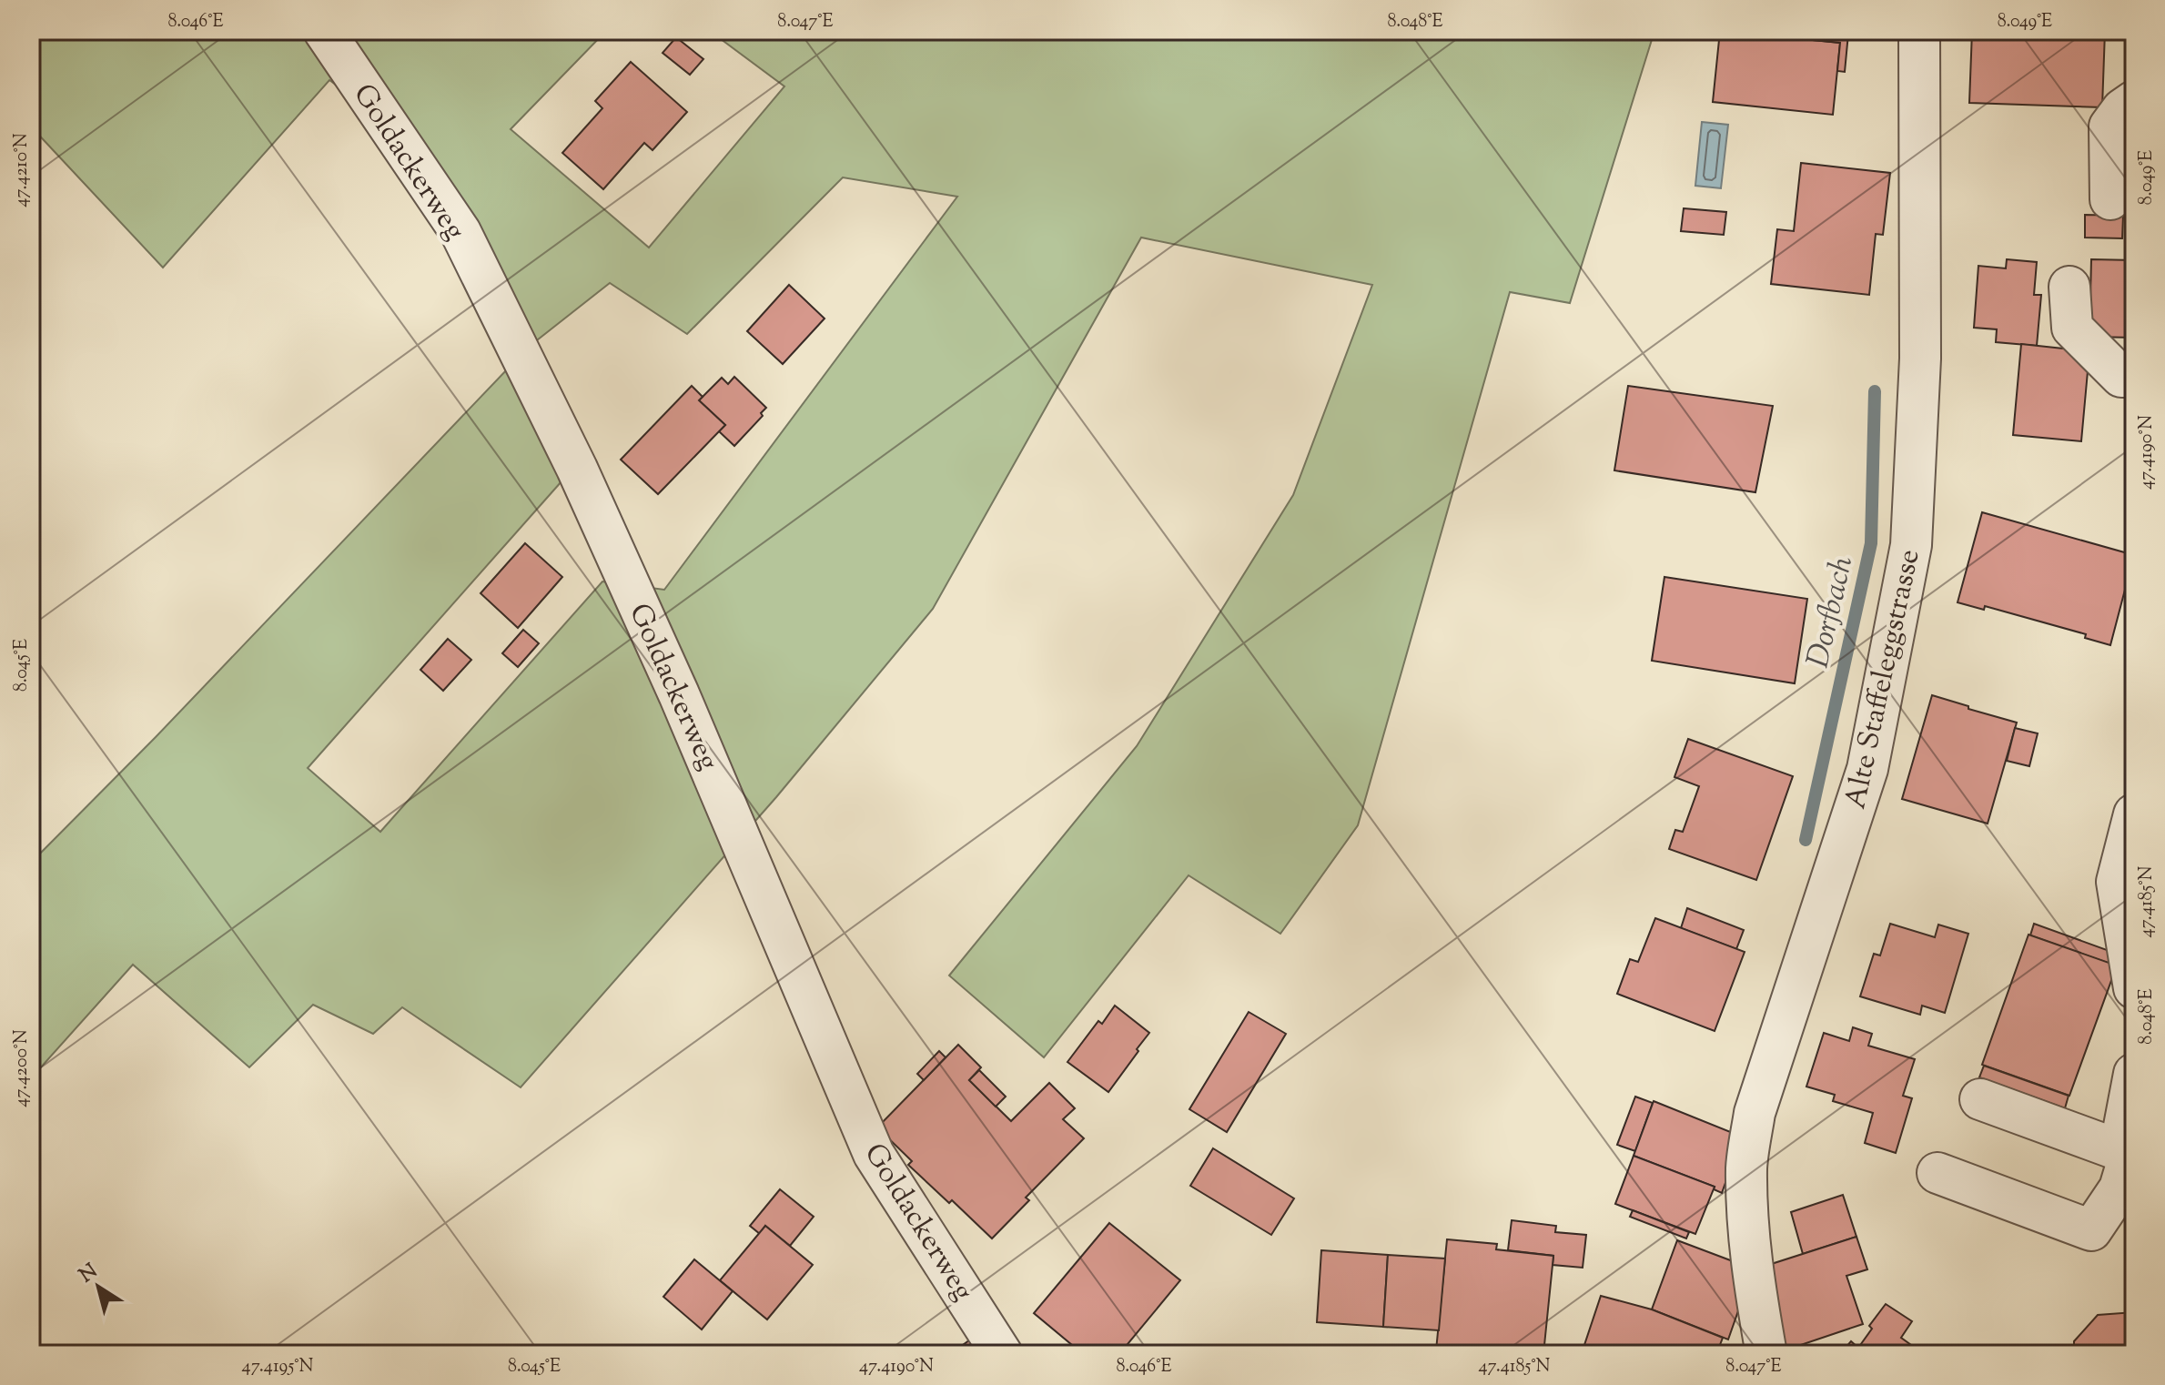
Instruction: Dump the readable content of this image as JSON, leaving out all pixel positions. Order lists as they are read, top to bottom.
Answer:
{
  "streets": {
    "street": ["Goldackerweg", "Alte Staffeleggstrasse"]
  },
  "water": ["Dorfbach"],
  "north": "top left",
  "coordinates": [
    "8.046°E",
    "8.047°E",
    "8.048°E",
    "8.049°E",
    "47.4210°N",
    "47.4190°N",
    "8.045°E",
    "47.4185°N",
    "47.4200°N",
    "47.4195°N"
  ]
}
